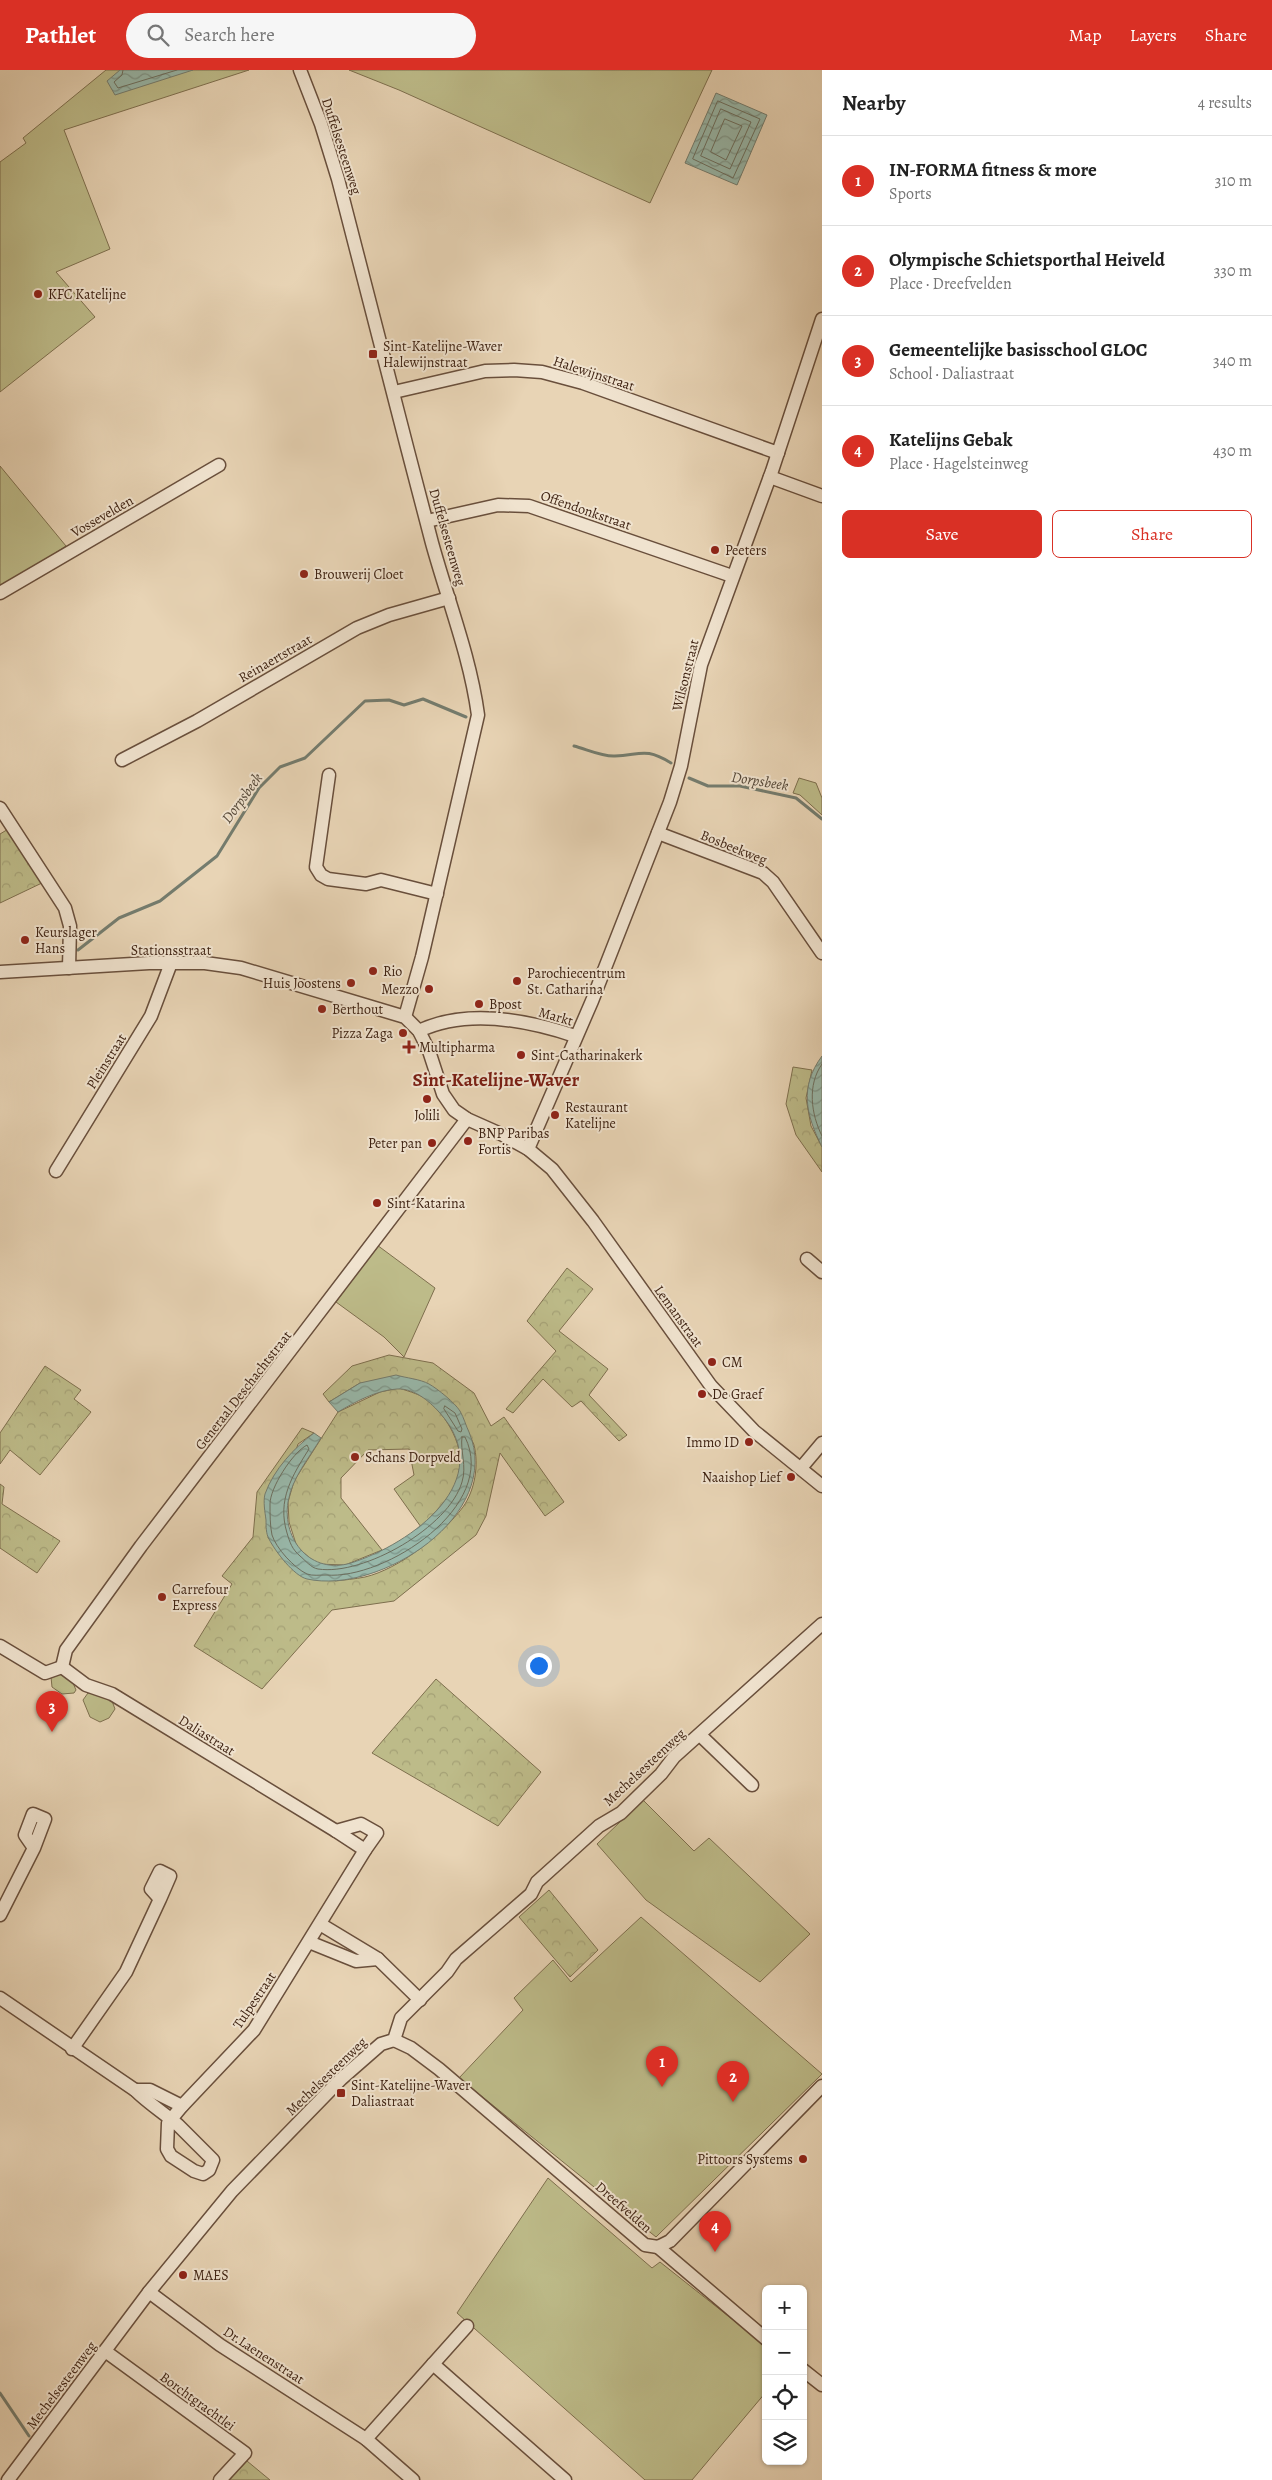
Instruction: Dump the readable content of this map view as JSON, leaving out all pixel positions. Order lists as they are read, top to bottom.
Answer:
{
  "streets": {
    "street": [
      "Duffelsesteenweg",
      "Halewijnstraat",
      "Offendonkstraat",
      "Vossevelden",
      "Reinaertstraat",
      "Wilsonstraat",
      "Bosbeekweg",
      "Stationsstraat",
      "Markt",
      "Pleinstraat",
      "Lemanstraat",
      "Generaal Deschachtstraat",
      "Daliastraat",
      "Mechelsesteenweg",
      "Tulpestraat",
      "Dreefvelden",
      "Dr.Laenenstraat",
      "Borchtgrachtlei"
    ]
  },
  "crossings": [
    ["Duffelsesteenweg", "Halewijnstraat"],
    ["Duffelsesteenweg", "Offendonkstraat"],
    ["Duffelsesteenweg", "Reinaertstraat"],
    ["Duffelsesteenweg", "Stationsstraat"],
    ["Halewijnstraat", "Wilsonstraat"],
    ["Offendonkstraat", "Wilsonstraat"],
    ["Wilsonstraat", "Bosbeekweg"],
    ["Wilsonstraat", "Markt"],
    ["Stationsstraat", "Pleinstraat"],
    ["Markt", "Lemanstraat"],
    ["Generaal Deschachtstraat", "Daliastraat"],
    ["Mechelsesteenweg", "Dreefvelden"],
    ["Mechelsesteenweg", "Dr.Laenenstraat"],
    ["Mechelsesteenweg", "Borchtgrachtlei"]
  ],
  "districts": ["Sint-Katelijne-Waver"],
  "water": ["Dorpsbeek"],
  "places": {
    "other": [
      "KFC Katelijne",
      "Peeters",
      "Brouwerij Cloet",
      "Keurslager Hans",
      "Rio",
      "Parochiecentrum St. Catharina",
      "Huis Joostens",
      "Mezzo",
      "Bpost",
      "Berthout",
      "Pizza Zaga",
      "Sint-Catharinakerk",
      "Jolili",
      "Restaurant Katelijne",
      "BNP Paribas Fortis",
      "Peter pan",
      "Sint-Katarina",
      "CM",
      "De Graef",
      "Immo ID",
      "Schans Dorpveld",
      "Naaishop Lief",
      "Carrefour Express",
      "Pittoors Systems",
      "MAES"
    ],
    "transit": ["Sint-Katelijne-Waver Halewijnstraat", "Sint-Katelijne-Waver Daliastraat"],
    "health": ["Multipharma"]
  },
  "page": {
    "header": "Pathlet",
    "search": "Search here",
    "nav": ["Map", "Layers", "Share"],
    "heading": ["Nearby", "4 results"],
    "list": [
      {
        "mark": "1",
        "name": "IN-FORMA fitness & more",
        "note": "Sports",
        "value": "310 m"
      },
      {
        "mark": "2",
        "name": "Olympische Schietsporthal Heiveld",
        "note": "Place · Dreefvelden",
        "value": "330 m"
      },
      {
        "mark": "3",
        "name": "Gemeentelijke basisschool GLOC",
        "note": "School · Daliastraat",
        "value": "340 m"
      },
      {
        "mark": "4",
        "name": "Katelijns Gebak",
        "note": "Place · Hagelsteinweg",
        "value": "430 m"
      }
    ],
    "buttons": ["Save", "Share"],
    "pins": [
      "3",
      "1",
      "2",
      "4"
    ],
    "map_buttons": ["+", "−"]
  }
}
